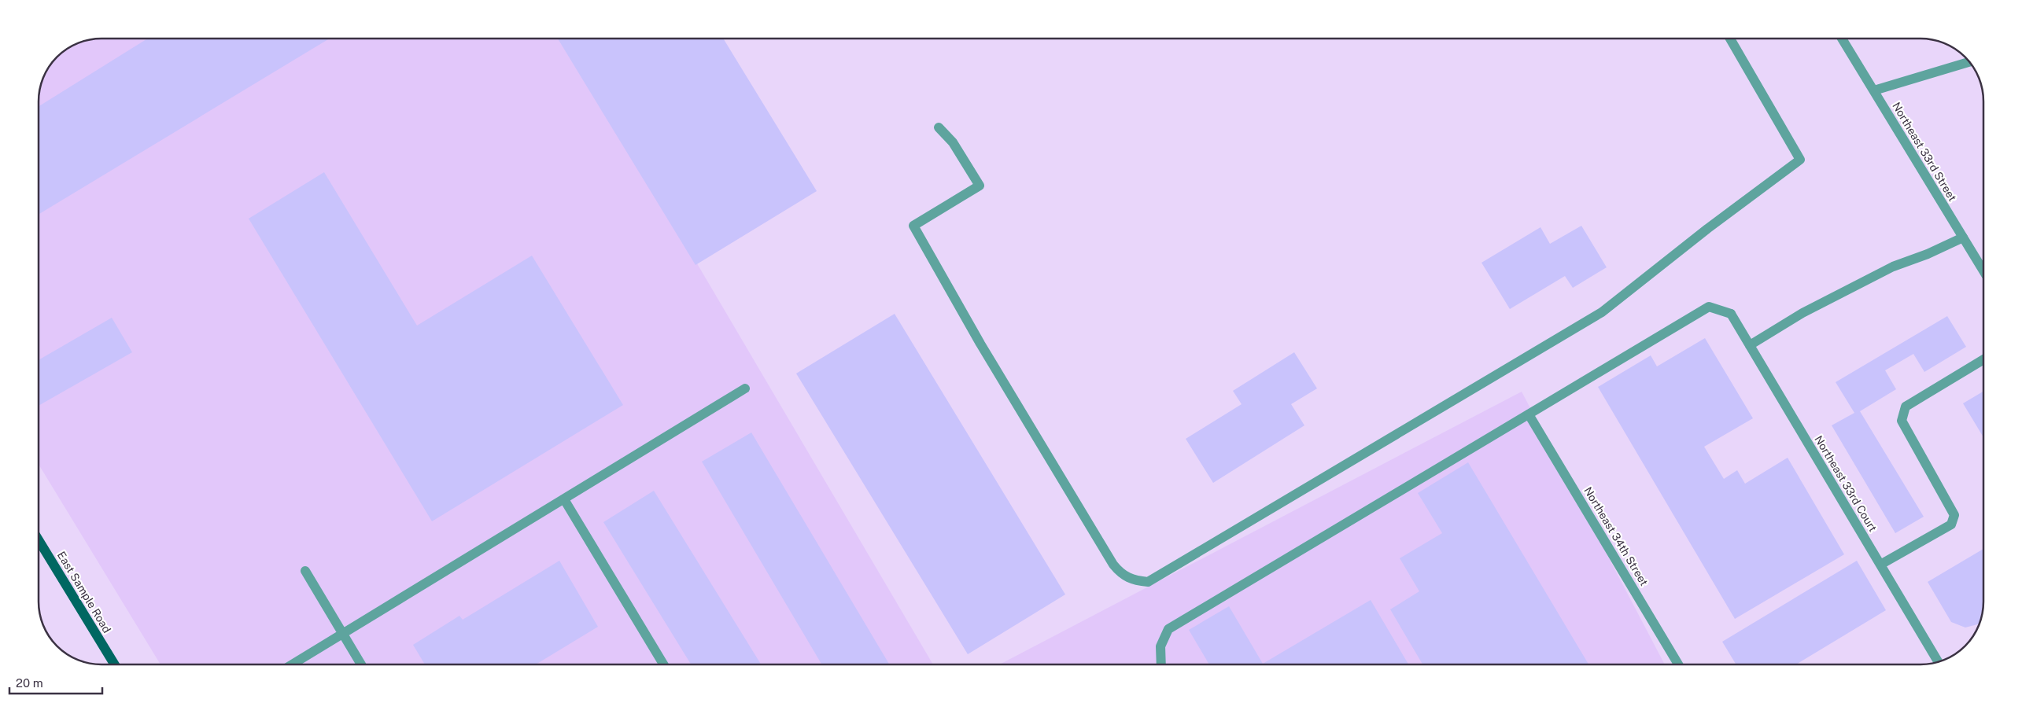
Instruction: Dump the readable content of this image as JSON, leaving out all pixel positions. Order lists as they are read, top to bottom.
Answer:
{
  "streets": {
    "main road": ["East Sample Road"],
    "street": ["Northeast 33rd Street", "Northeast 33rd Court", "Northeast 34th Street"]
  },
  "crossings": [
    ["Northeast 33rd Court", "Northeast 34th Street"]
  ],
  "scale_bar": "20 m"
}
